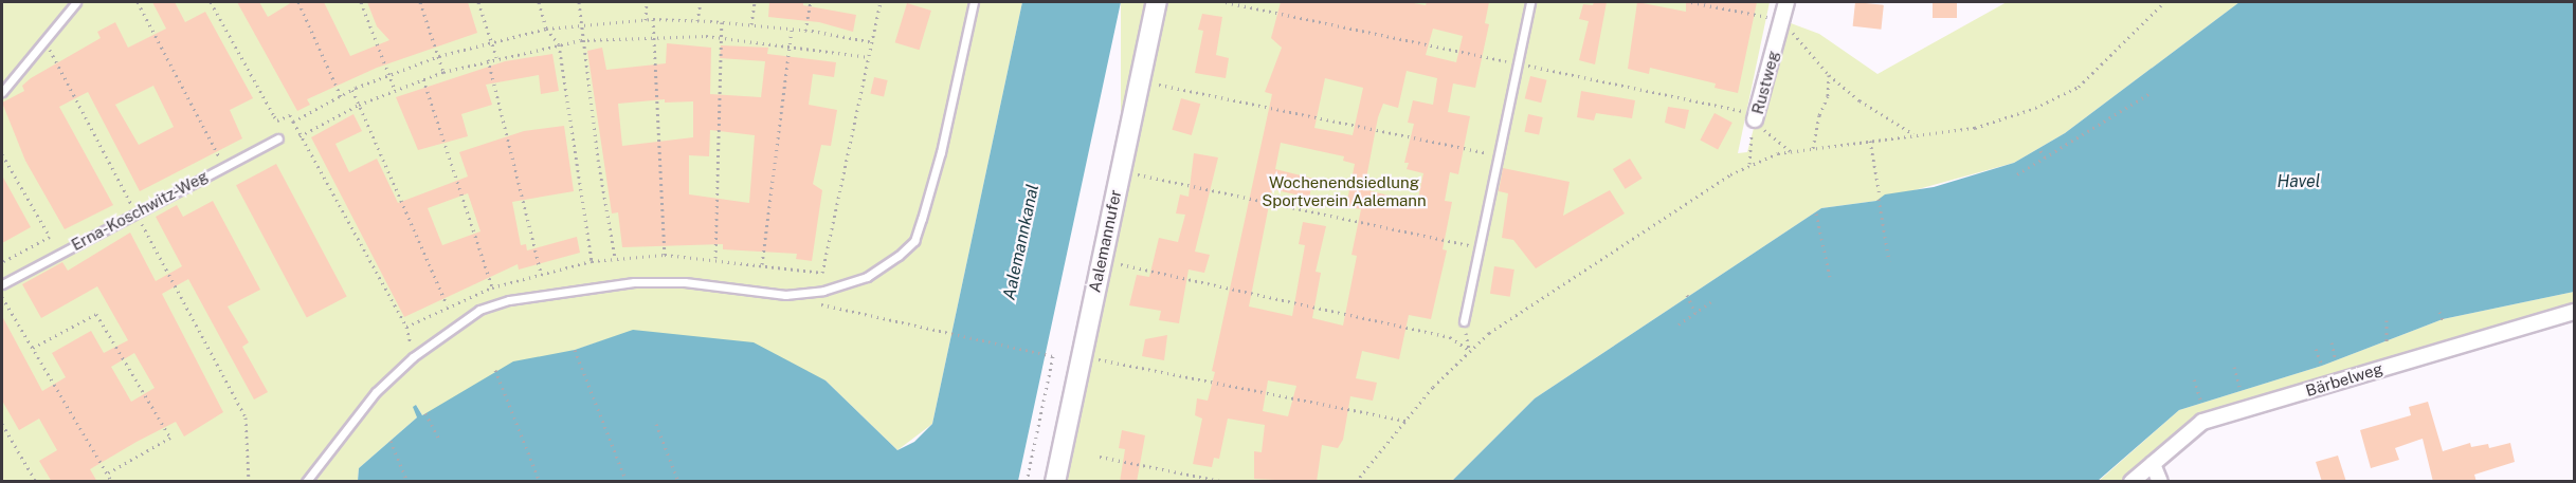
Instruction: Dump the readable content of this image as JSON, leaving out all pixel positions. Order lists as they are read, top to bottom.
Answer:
{
  "streets": {
    "street": ["Rustweg", "Aalemannufer", "Bärbelweg"],
    "lane": ["Erna-Koschwitz-Weg"]
  },
  "water": ["Havel", "Aalemannkanal"],
  "parks": ["Wochenendsiedlung Sportverein Aalemann"]
}
